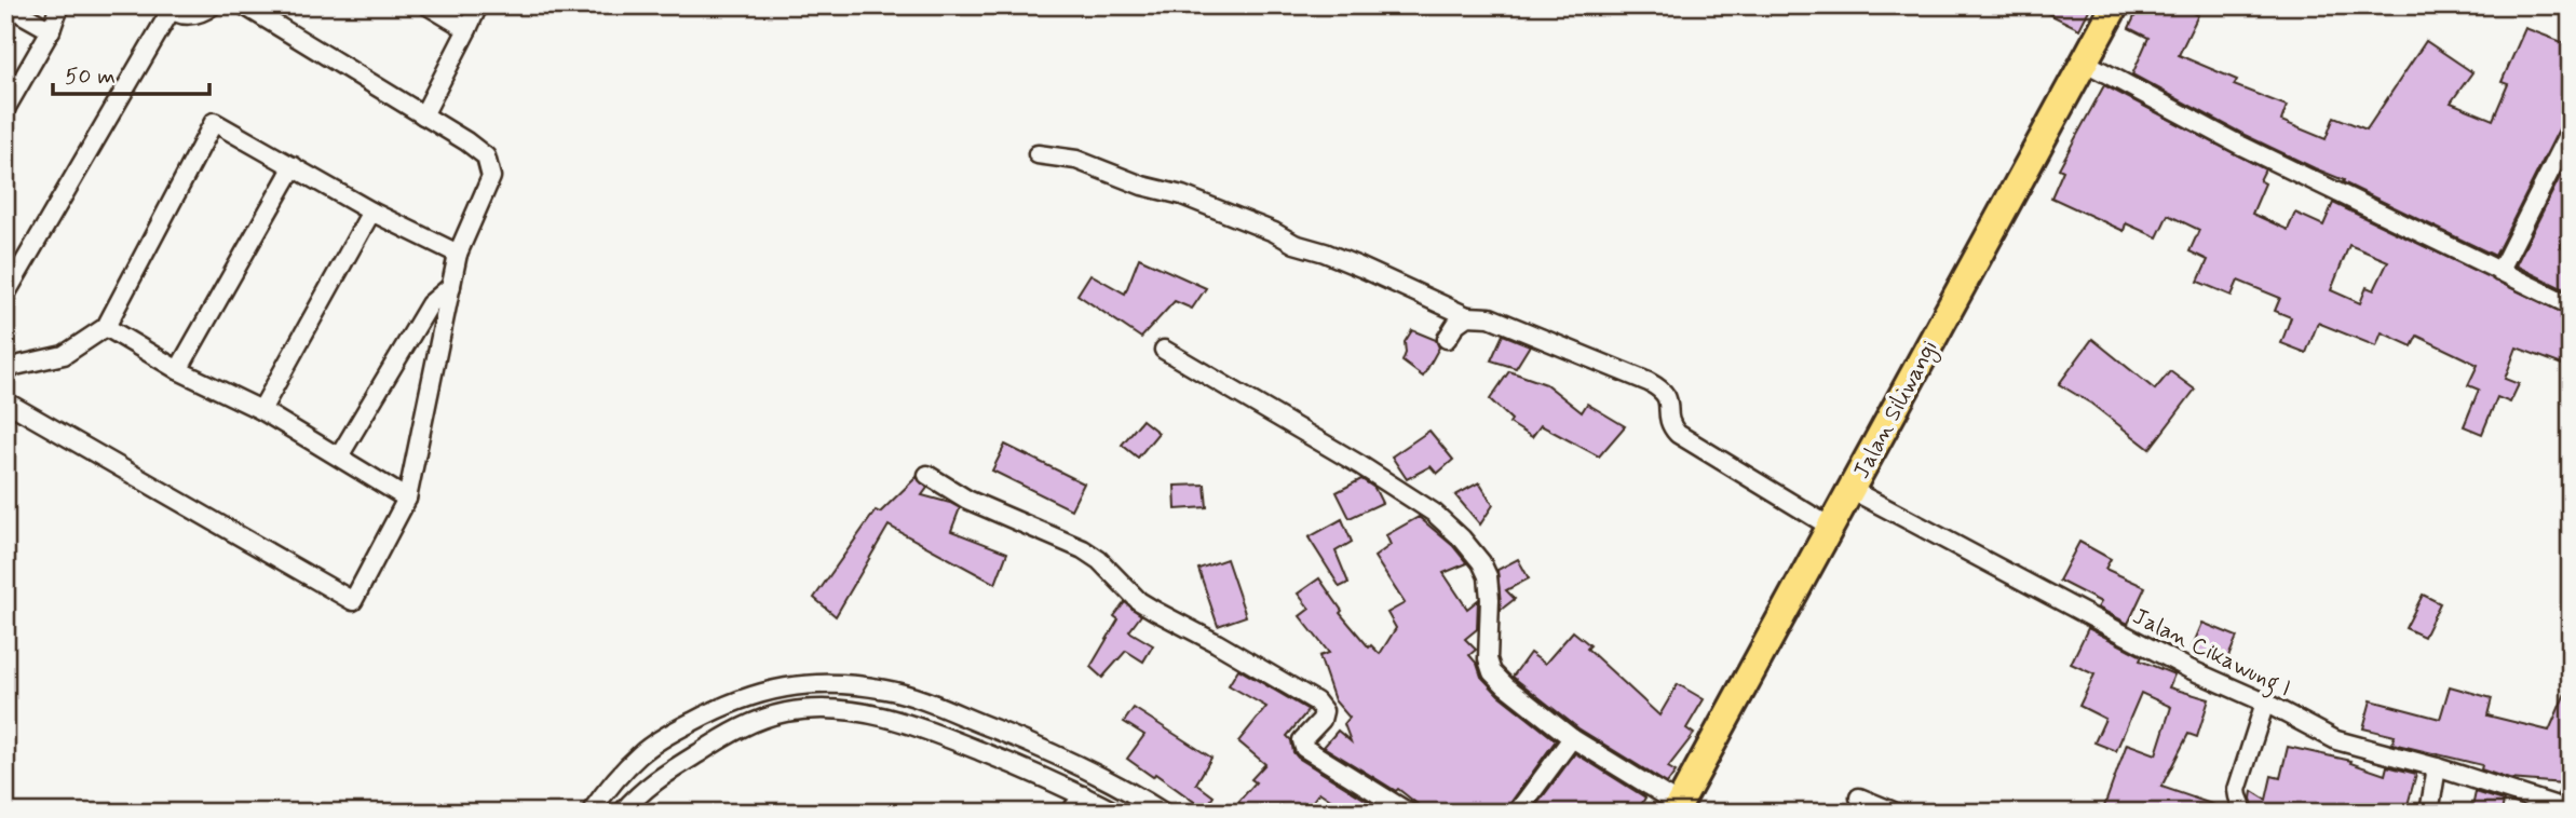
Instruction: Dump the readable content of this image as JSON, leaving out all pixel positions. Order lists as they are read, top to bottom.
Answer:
{
  "streets": {
    "main road": ["Jalan Siliwangi"],
    "street": ["Jalan Cikawung I"]
  },
  "crossings": [
    ["Jalan Siliwangi", "Jalan Cikawung I"]
  ],
  "scale_bar": "50 m"
}
